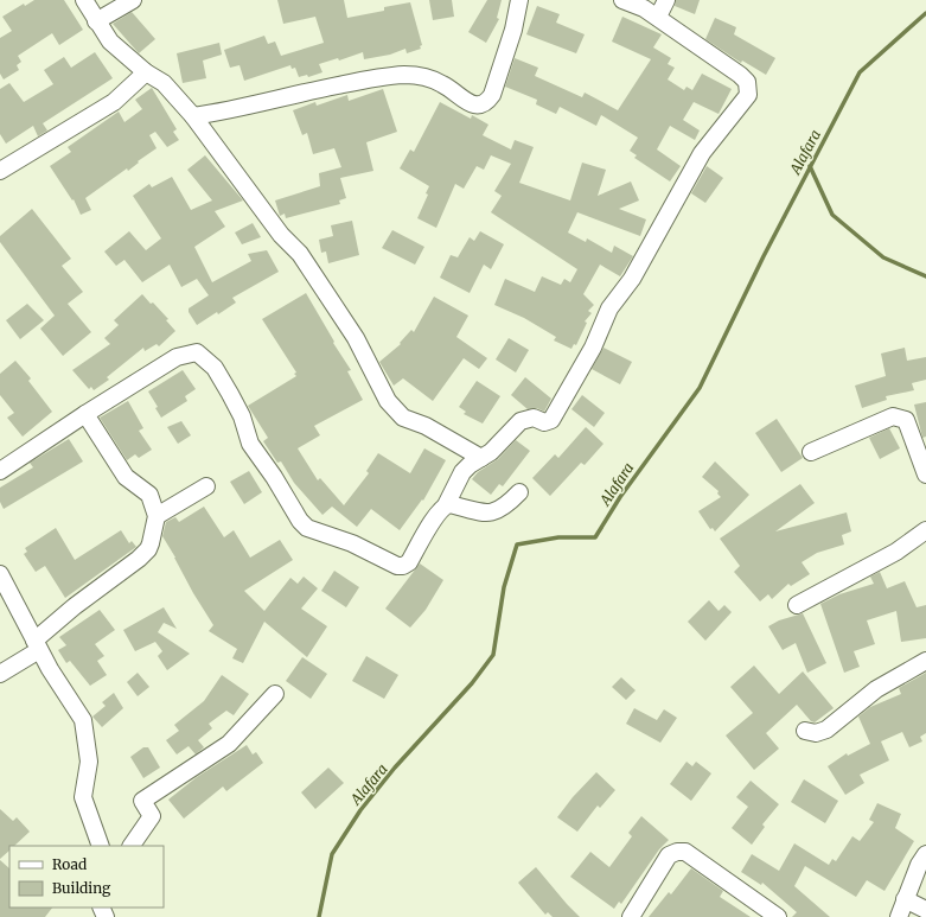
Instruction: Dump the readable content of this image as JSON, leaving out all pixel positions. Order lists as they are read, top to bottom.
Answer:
{
  "water": ["Alafara"],
  "legend": ["Road", "Building"]
}
